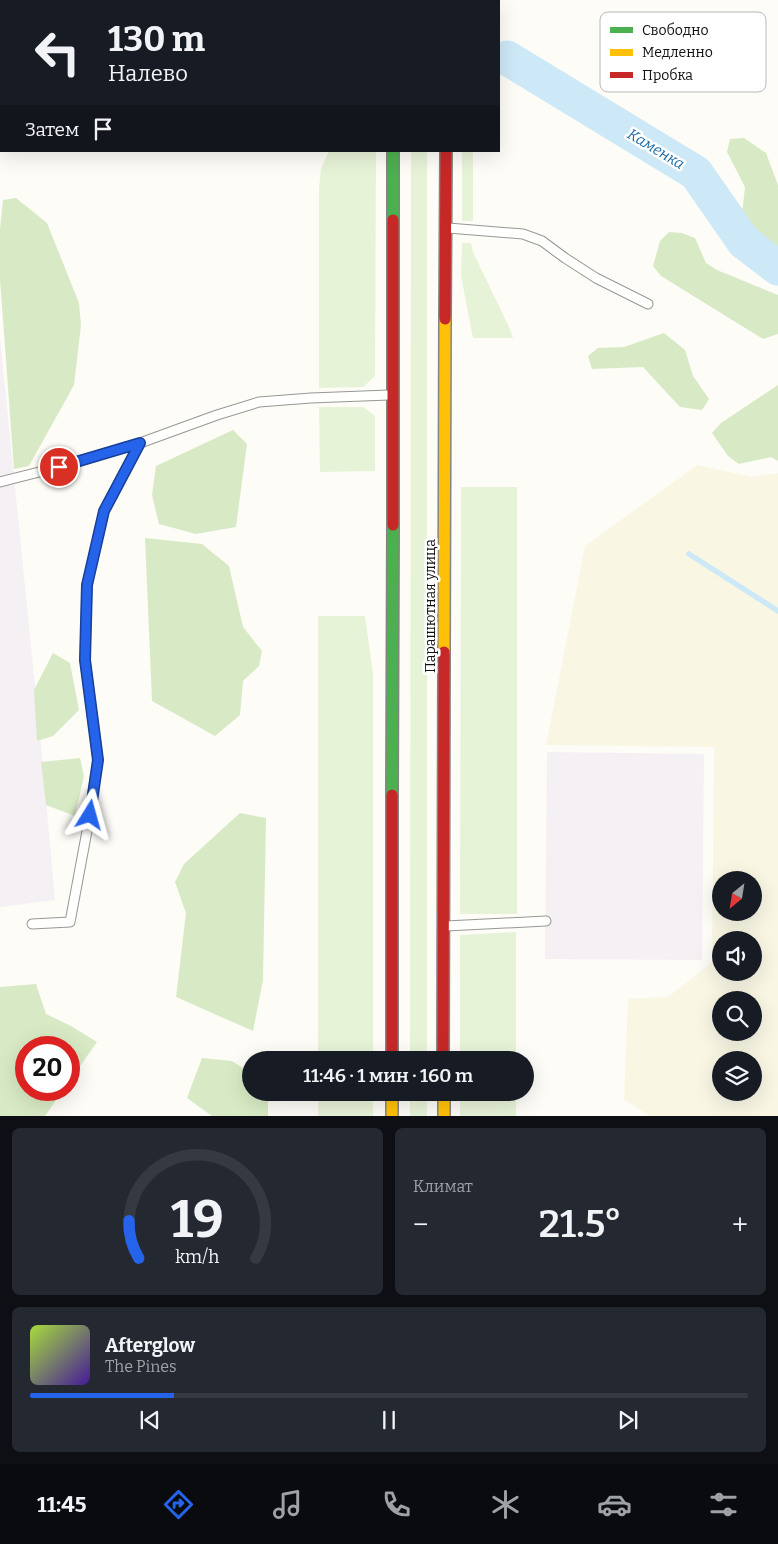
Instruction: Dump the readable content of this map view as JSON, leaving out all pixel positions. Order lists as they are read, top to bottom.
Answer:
{
  "streets": {
    "main road": ["Парашютная улица"]
  },
  "water": ["Каменка"],
  "legend": ["Свободно", "Медленно", "Пробка"],
  "north": "bottom left",
  "page": {
    "turn": ["130 m", "Налево"],
    "then": "Затем",
    "limit": "20",
    "trip": "11:46 · 1 мин · 160 m",
    "tile": "Климат",
    "heat": ["−", "21.5°", "+"],
    "song": ["Afterglow", "The Pines"],
    "tabs": "11:45",
    "gauge": ["19", "km/h"]
  }
}
